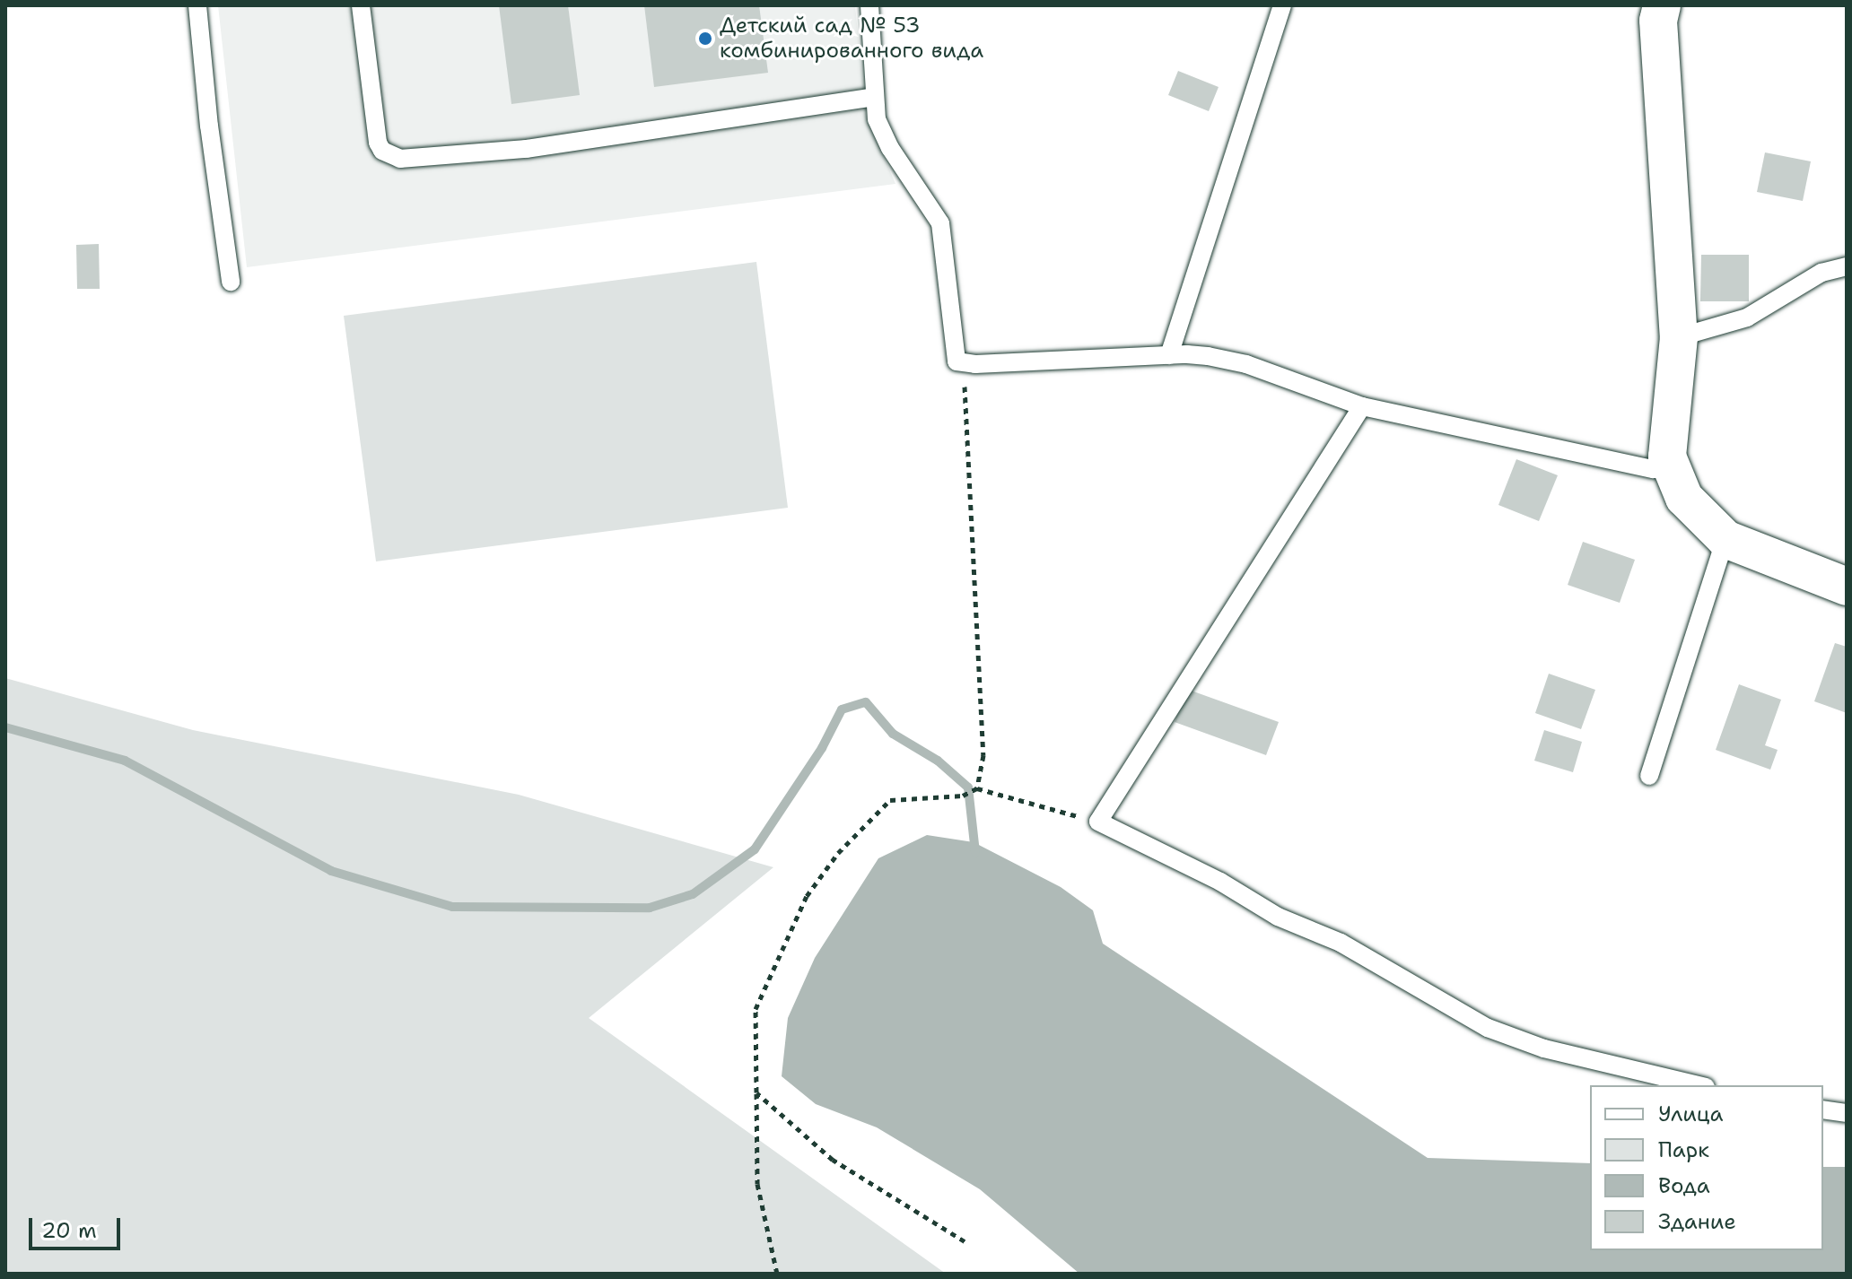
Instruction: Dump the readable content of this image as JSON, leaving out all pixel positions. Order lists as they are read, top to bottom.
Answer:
{
  "places": ["Детский сад № 53 комбинированного вида"],
  "legend": [
    "Улица",
    "Парк",
    "Вода",
    "Здание"
  ],
  "scale_bar": "20 m"
}
